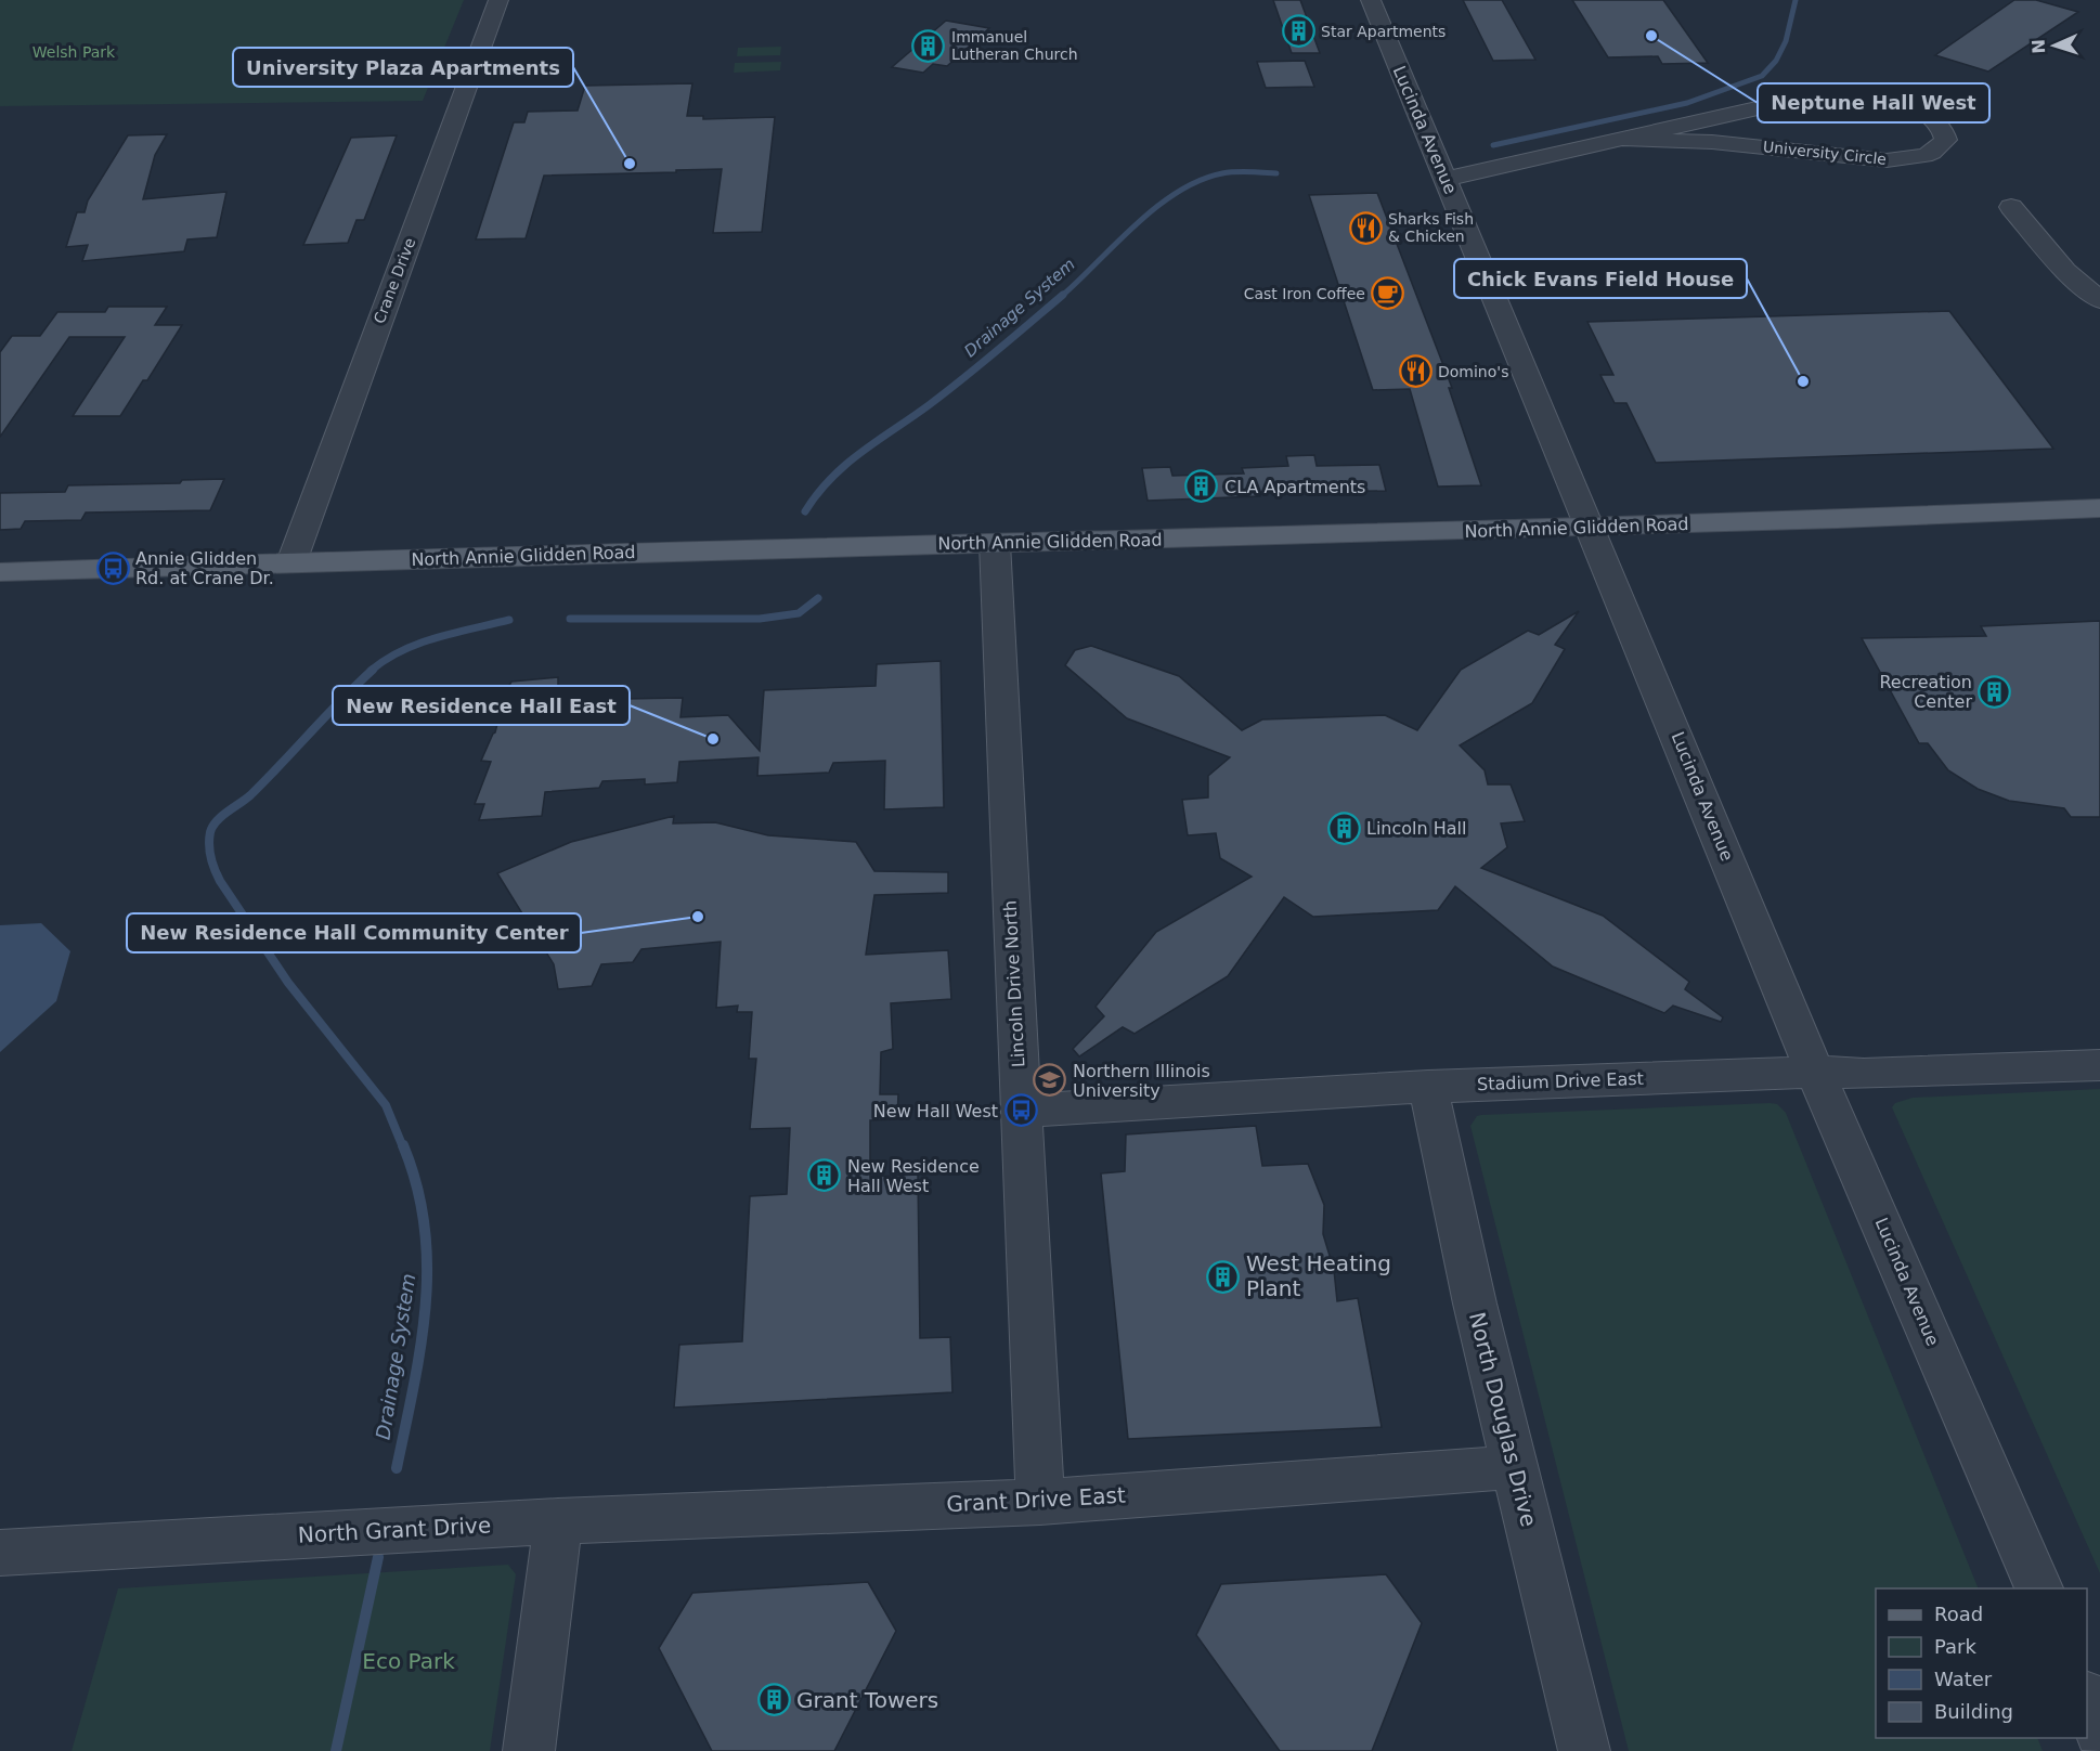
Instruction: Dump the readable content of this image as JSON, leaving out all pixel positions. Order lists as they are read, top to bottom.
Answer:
{
  "streets": {
    "main road": ["North Annie Glidden Road"],
    "street": [
      "Lucinda Avenue",
      "University Circle",
      "Crane Drive",
      "Lincoln Drive North",
      "Stadium Drive East",
      "North Douglas Drive",
      "Grant Drive East",
      "North Grant Drive"
    ]
  },
  "crossings": [
    ["Lucinda Avenue", "University Circle"],
    ["Lucinda Avenue", "North Annie Glidden Road"],
    ["Lucinda Avenue", "Stadium Drive East"],
    ["Crane Drive", "North Annie Glidden Road"],
    ["North Annie Glidden Road", "Lincoln Drive North"],
    ["Lincoln Drive North", "Stadium Drive East"],
    ["Lincoln Drive North", "Grant Drive East"],
    ["Stadium Drive East", "North Douglas Drive"],
    ["North Douglas Drive", "Grant Drive East"],
    ["Grant Drive East", "North Grant Drive"]
  ],
  "water": ["Drainage System"],
  "parks": ["Welsh Park", "Eco Park"],
  "places": {
    "building": [
      "Star Apartments",
      "Immanuel Lutheran Church",
      "CLA Apartments",
      "Recreation Center",
      "Lincoln Hall",
      "New Residence Hall West",
      "West Heating Plant",
      "Grant Towers"
    ],
    "other": [
      "Neptune Hall West",
      "University Plaza Apartments",
      "Chick Evans Field House",
      "New Residence Hall East",
      "New Residence Hall Community Center"
    ],
    "restaurant": ["Sharks Fish & Chicken", "Domino's"],
    "cafe": ["Cast Iron Coffee"],
    "bus stop": ["Annie Glidden Rd. at Crane Dr.", "New Hall West"],
    "school or university": ["Northern Illinois University"]
  },
  "legend": [
    "Road",
    "Park",
    "Water",
    "Building"
  ],
  "north": "left"
}
